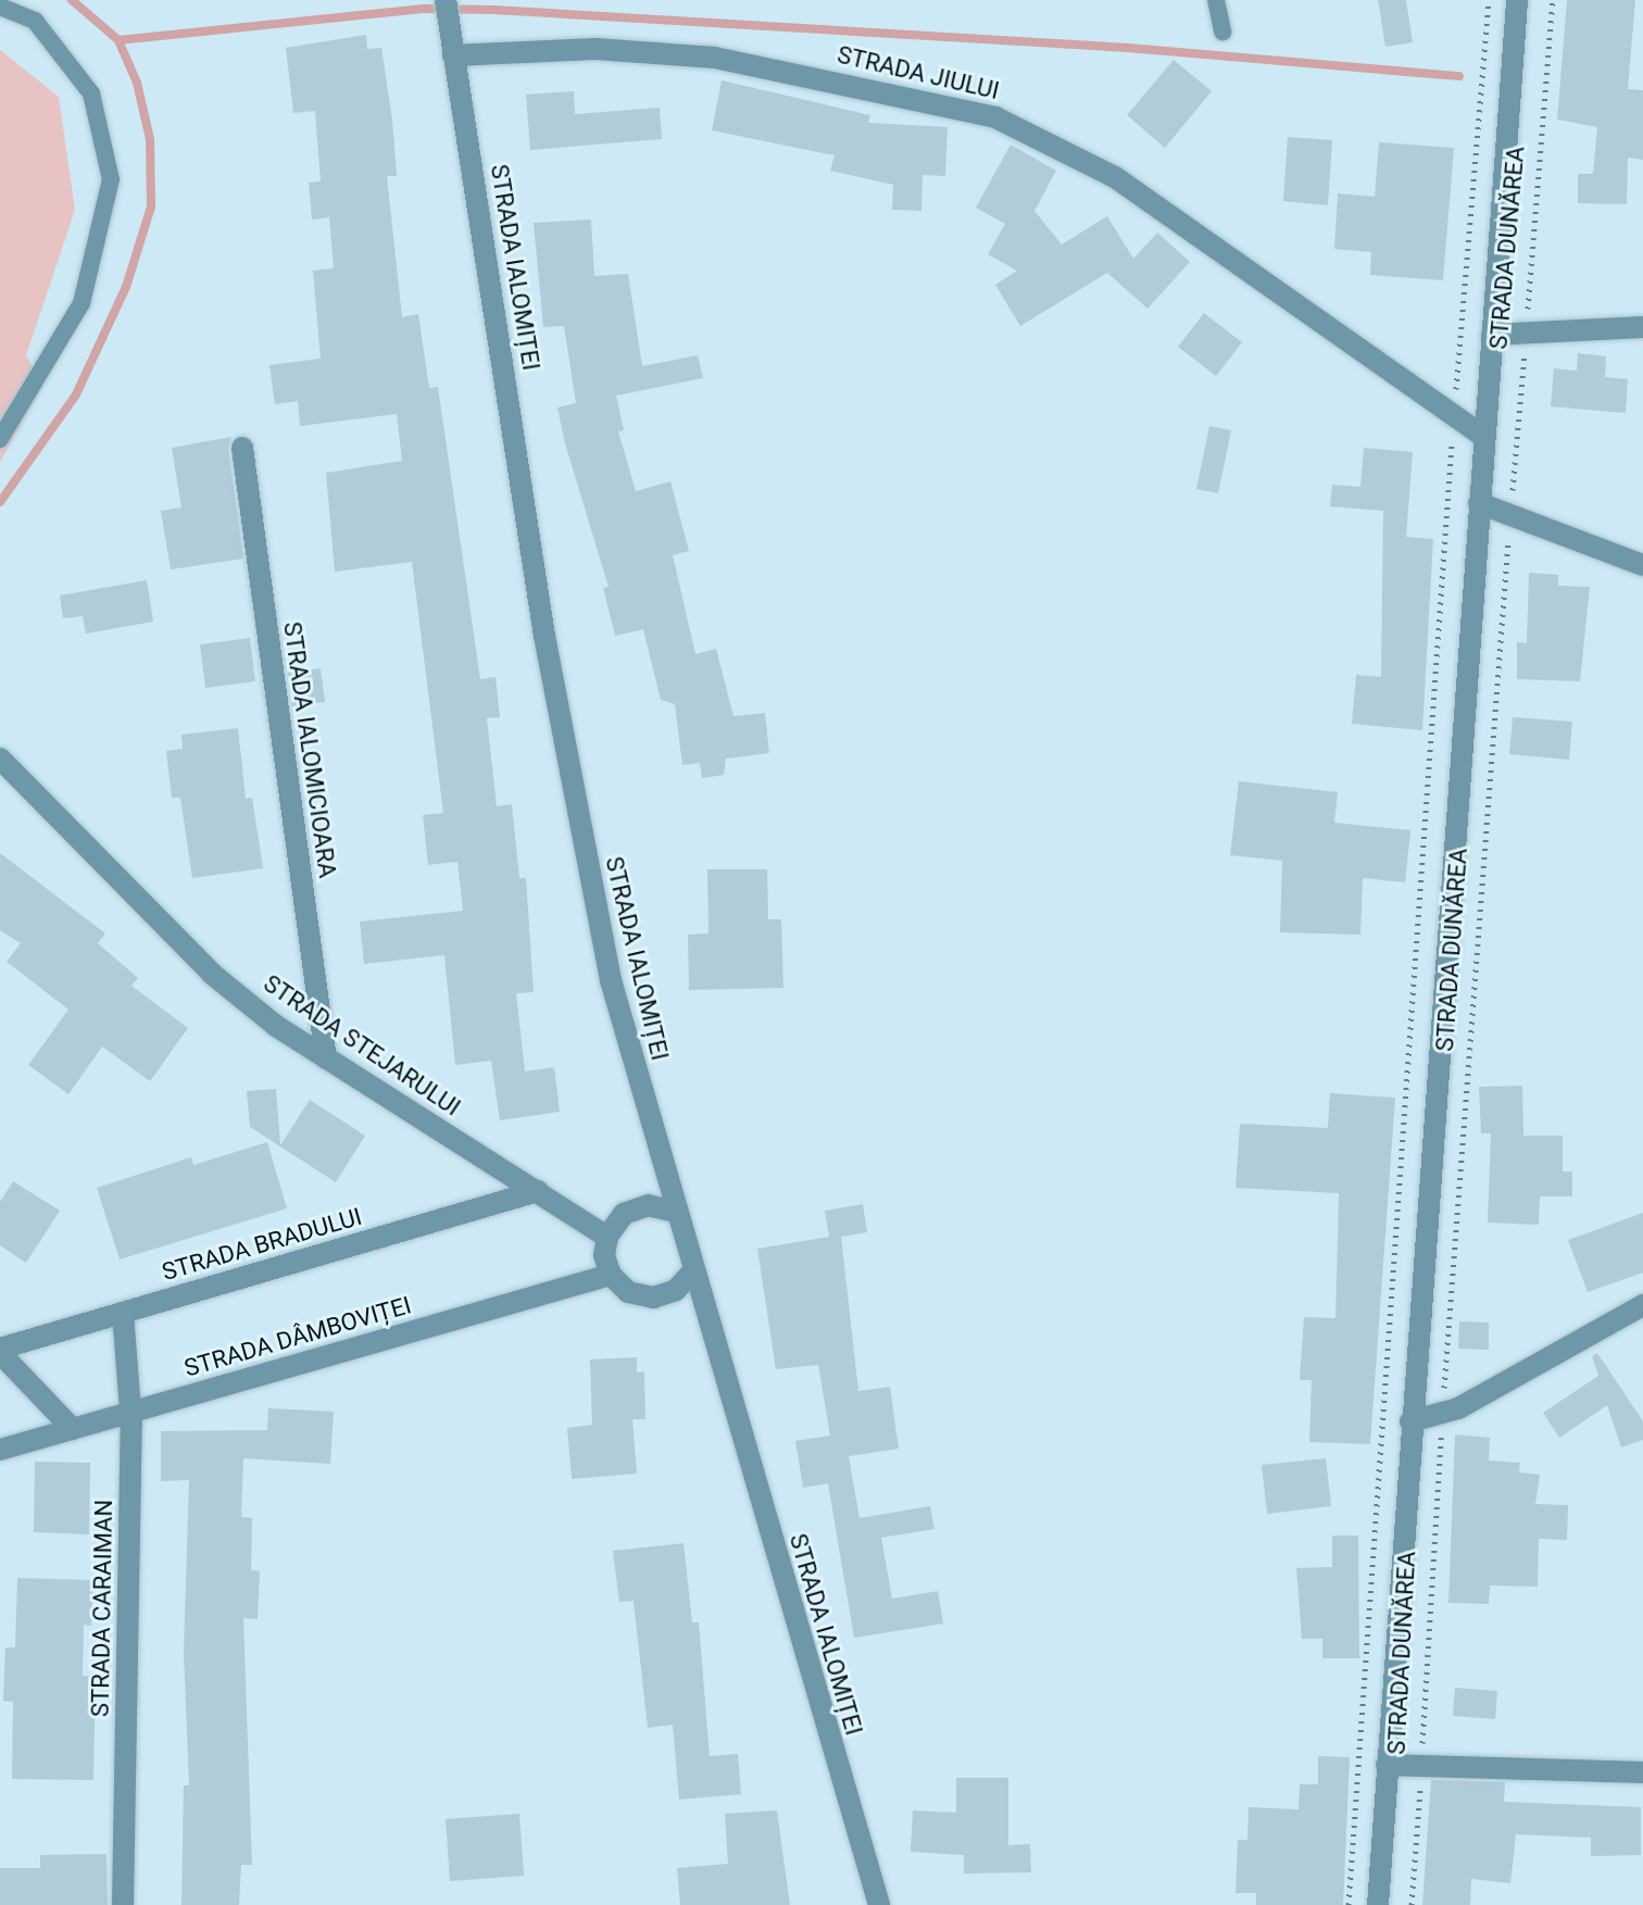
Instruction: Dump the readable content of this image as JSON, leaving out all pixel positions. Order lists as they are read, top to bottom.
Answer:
{
  "streets": {
    "street": [
      "STRADA JIULUI",
      "STRADA DUNĂREA",
      "STRADA IALOMIȚEI",
      "STRADA IALOMICIOARA",
      "STRADA STEJARULUI",
      "STRADA BRADULUI",
      "STRADA DÂMBOVIȚEI",
      "STRADA CARAIMAN"
    ]
  },
  "crossings": [
    ["STRADA JIULUI", "STRADA DUNĂREA"],
    ["STRADA JIULUI", "STRADA IALOMIȚEI"],
    ["STRADA IALOMIȚEI", "STRADA STEJARULUI"],
    ["STRADA IALOMIȚEI", "STRADA DÂMBOVIȚEI"],
    ["STRADA IALOMICIOARA", "STRADA STEJARULUI"],
    ["STRADA STEJARULUI", "STRADA BRADULUI"],
    ["STRADA STEJARULUI", "STRADA DÂMBOVIȚEI"],
    ["STRADA BRADULUI", "STRADA CARAIMAN"],
    ["STRADA DÂMBOVIȚEI", "STRADA CARAIMAN"]
  ]
}
